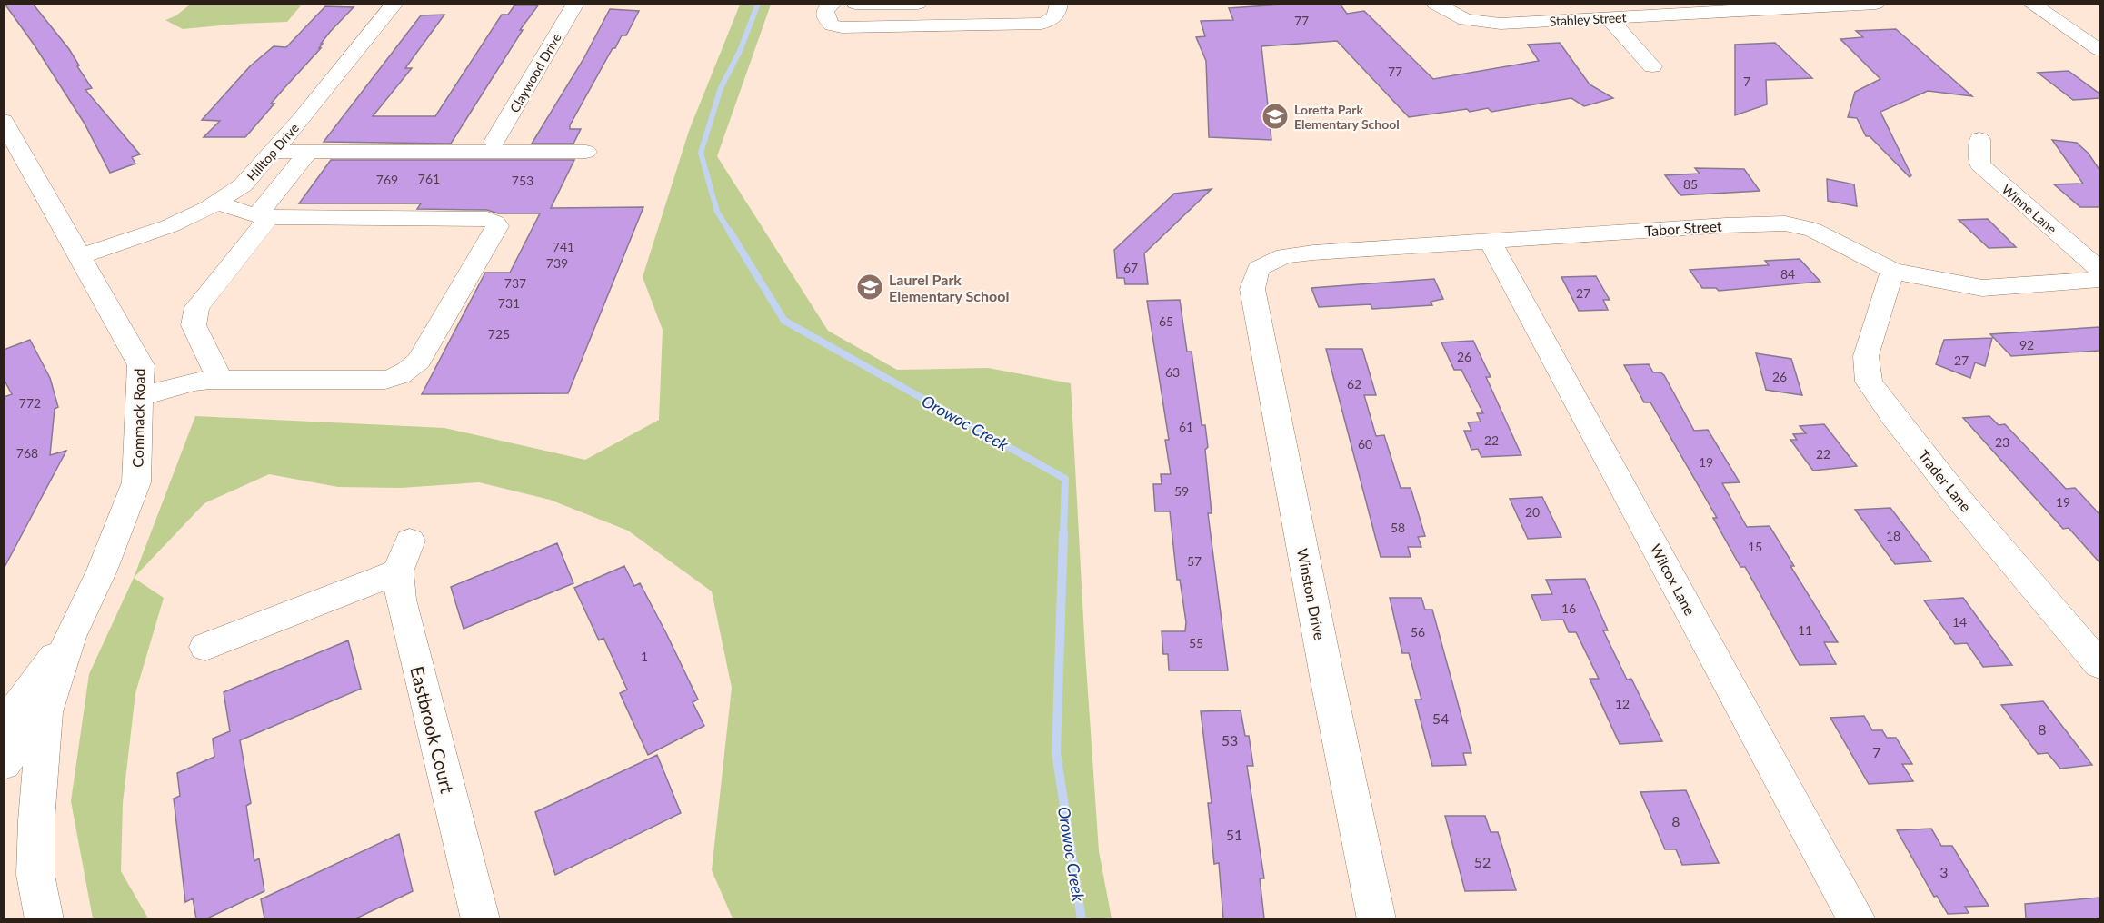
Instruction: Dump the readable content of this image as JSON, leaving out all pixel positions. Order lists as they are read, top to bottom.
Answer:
{
  "streets": {
    "street": [
      "Stahley Street",
      "Claywood Drive",
      "Hilltop Drive",
      "Winne Lane",
      "Tabor Street",
      "Commack Road",
      "Trader Lane",
      "Wilcox Lane",
      "Winston Drive",
      "Eastbrook Court"
    ]
  },
  "crossings": [
    ["Hilltop Drive", "Commack Road"],
    ["Tabor Street", "Trader Lane"],
    ["Tabor Street", "Wilcox Lane"],
    ["Tabor Street", "Winston Drive"]
  ],
  "water": ["Orowoc Creek"],
  "places": {
    "school or university": ["Loretta Park Elementary School", "Laurel Park Elementary School"]
  },
  "house_numbers": [
    "77",
    "77",
    "7",
    "761",
    "769",
    "753",
    "85",
    "741",
    "739",
    "67",
    "84",
    "737",
    "27",
    "731",
    "65",
    "725",
    "92",
    "26",
    "27",
    "63",
    "26",
    "62",
    "772",
    "61",
    "22",
    "23",
    "60",
    "768",
    "22",
    "19",
    "59",
    "19",
    "20",
    "58",
    "18",
    "15",
    "57",
    "16",
    "14",
    "11",
    "56",
    "55",
    "1",
    "12",
    "54",
    "8",
    "53",
    "7",
    "8",
    "51",
    "52",
    "3"
  ]
}
